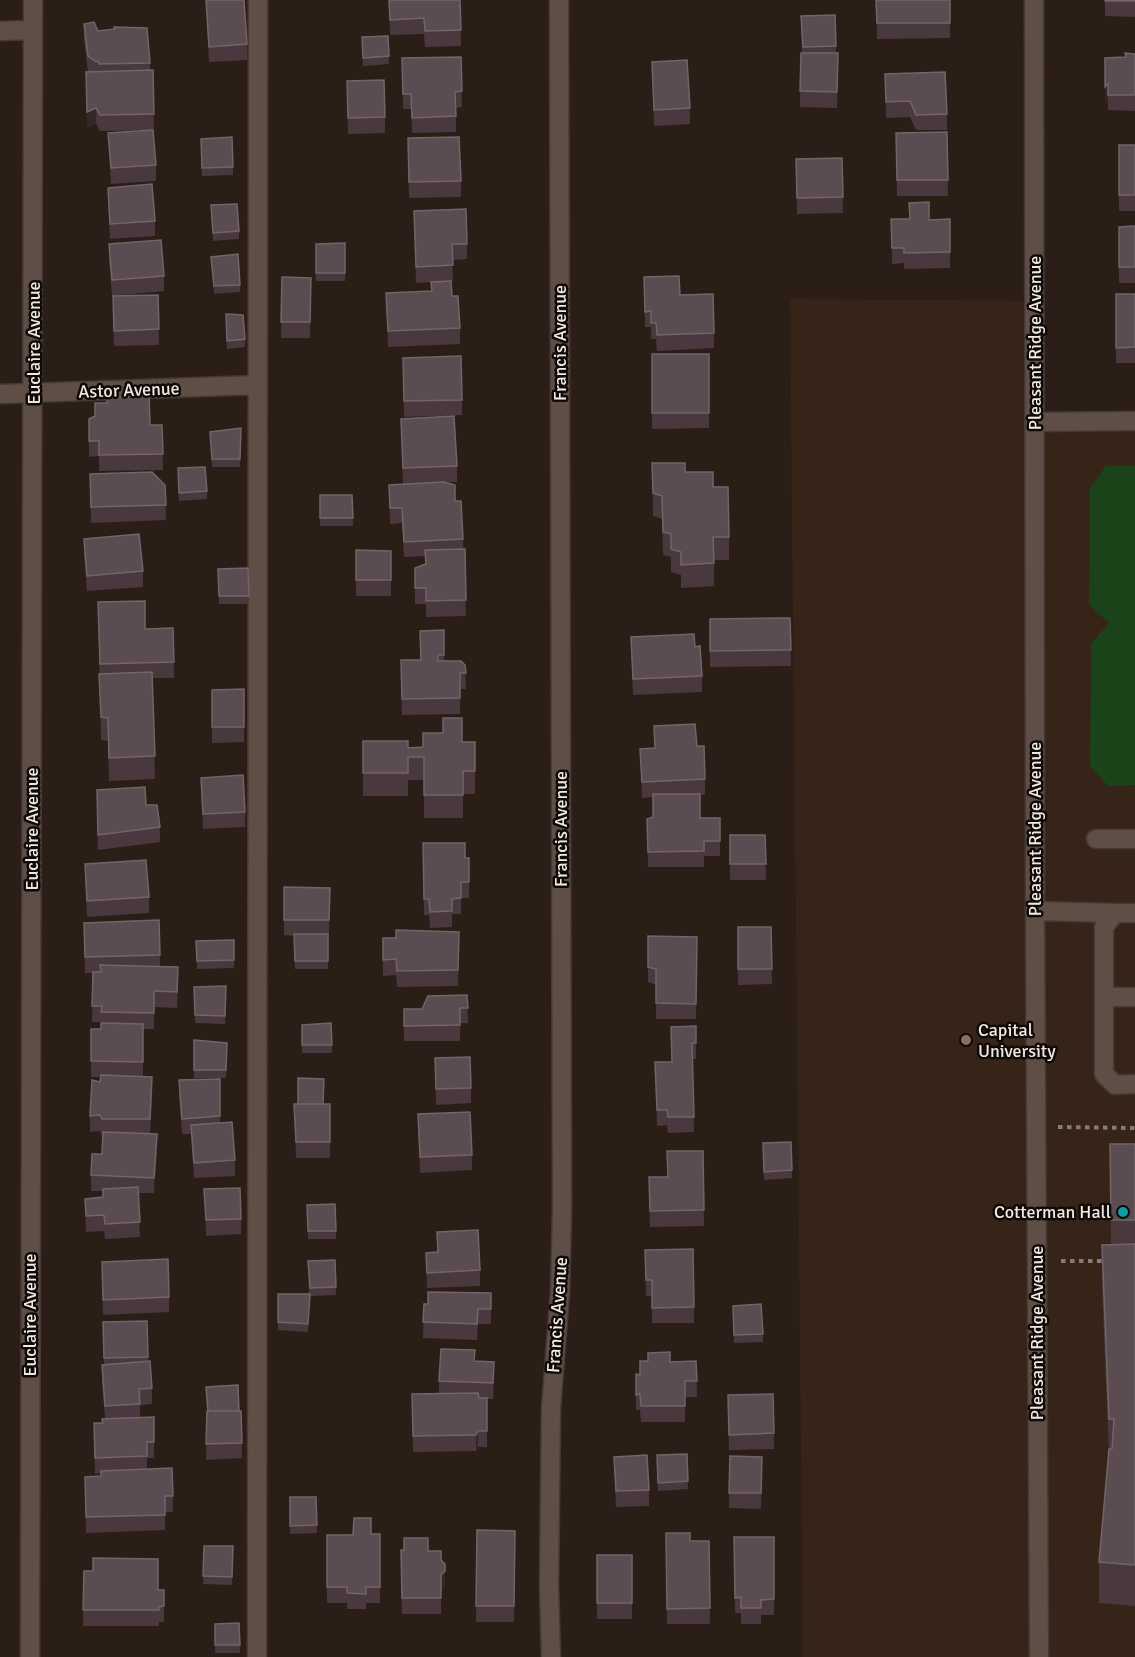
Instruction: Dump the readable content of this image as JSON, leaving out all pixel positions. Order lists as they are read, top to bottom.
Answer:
{
  "streets": {
    "street": [
      "Euclaire Avenue",
      "Francis Avenue",
      "Pleasant Ridge Avenue",
      "Astor Avenue"
    ]
  },
  "crossings": [
    ["Euclaire Avenue", "Astor Avenue"]
  ],
  "places": ["Capital University", "Cotterman Hall"]
}
